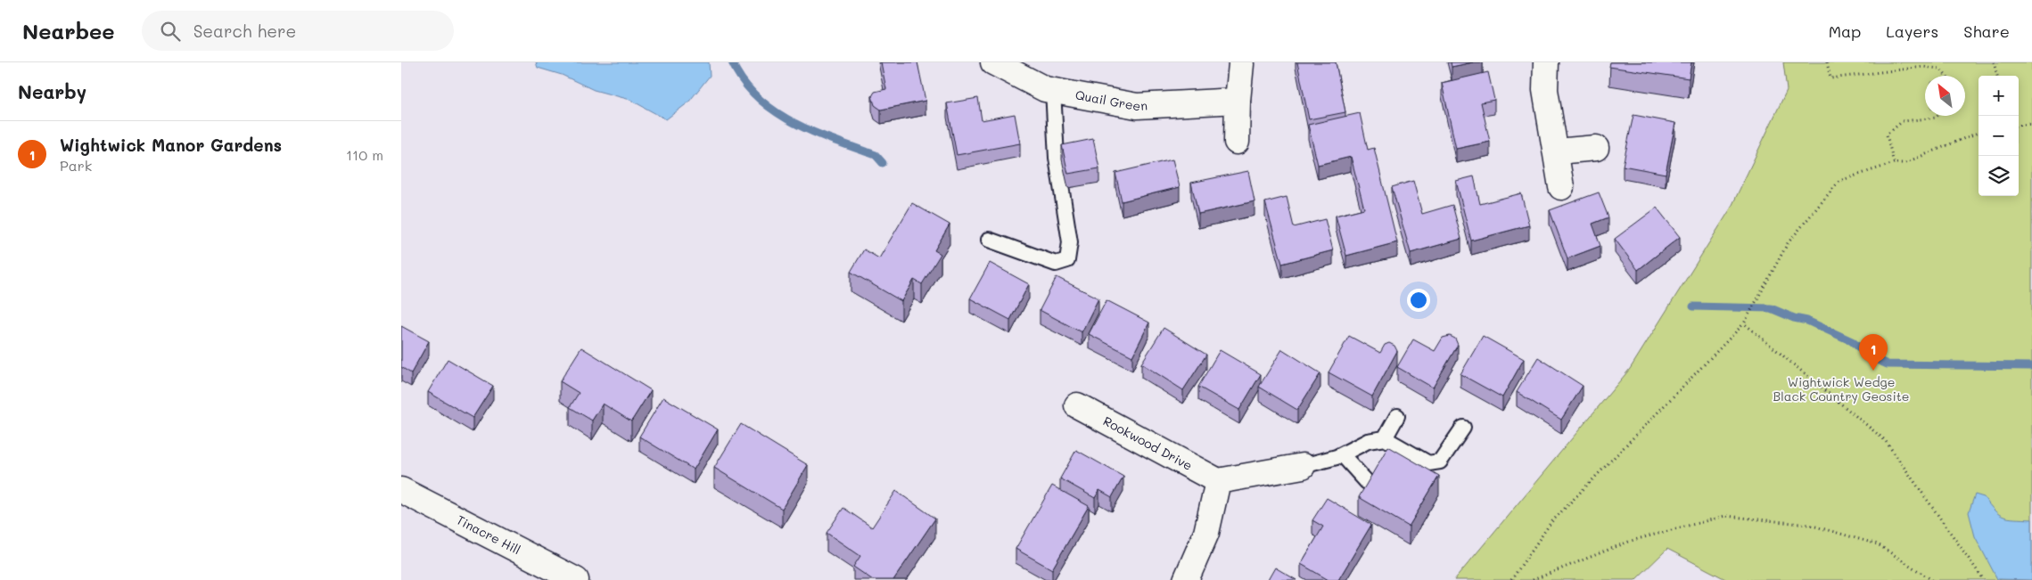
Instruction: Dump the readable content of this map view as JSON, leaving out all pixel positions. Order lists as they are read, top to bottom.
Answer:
{
  "streets": {
    "street": ["Quail Green", "Rookwood Drive", "Tinacre Hill"]
  },
  "parks": ["Wightwick Wedge Black Country Geosite"],
  "north": "top left",
  "page": {
    "header": "Nearbee",
    "search": "Search here",
    "nav": ["Map", "Layers", "Share"],
    "heading": "Nearby",
    "map_buttons": ["+", "−"],
    "list": [
      {
        "mark": "1",
        "name": "Wightwick Manor Gardens",
        "note": "Park",
        "value": "110 m"
      }
    ],
    "pins": "1"
  }
}
